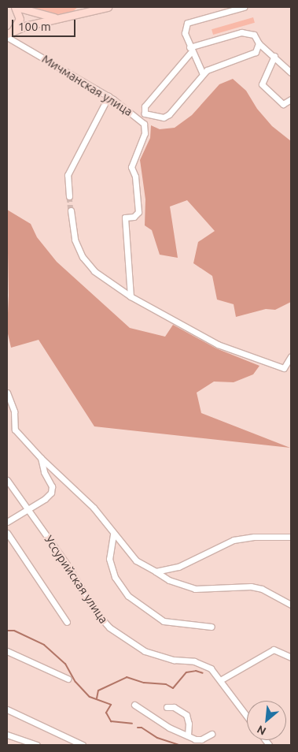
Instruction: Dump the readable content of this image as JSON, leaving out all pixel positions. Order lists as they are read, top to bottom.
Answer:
{
  "streets": {
    "street": ["Мичманская улица", "Уссурийская улица"]
  },
  "scale_bar": "100 m",
  "north": "bottom left"
}
